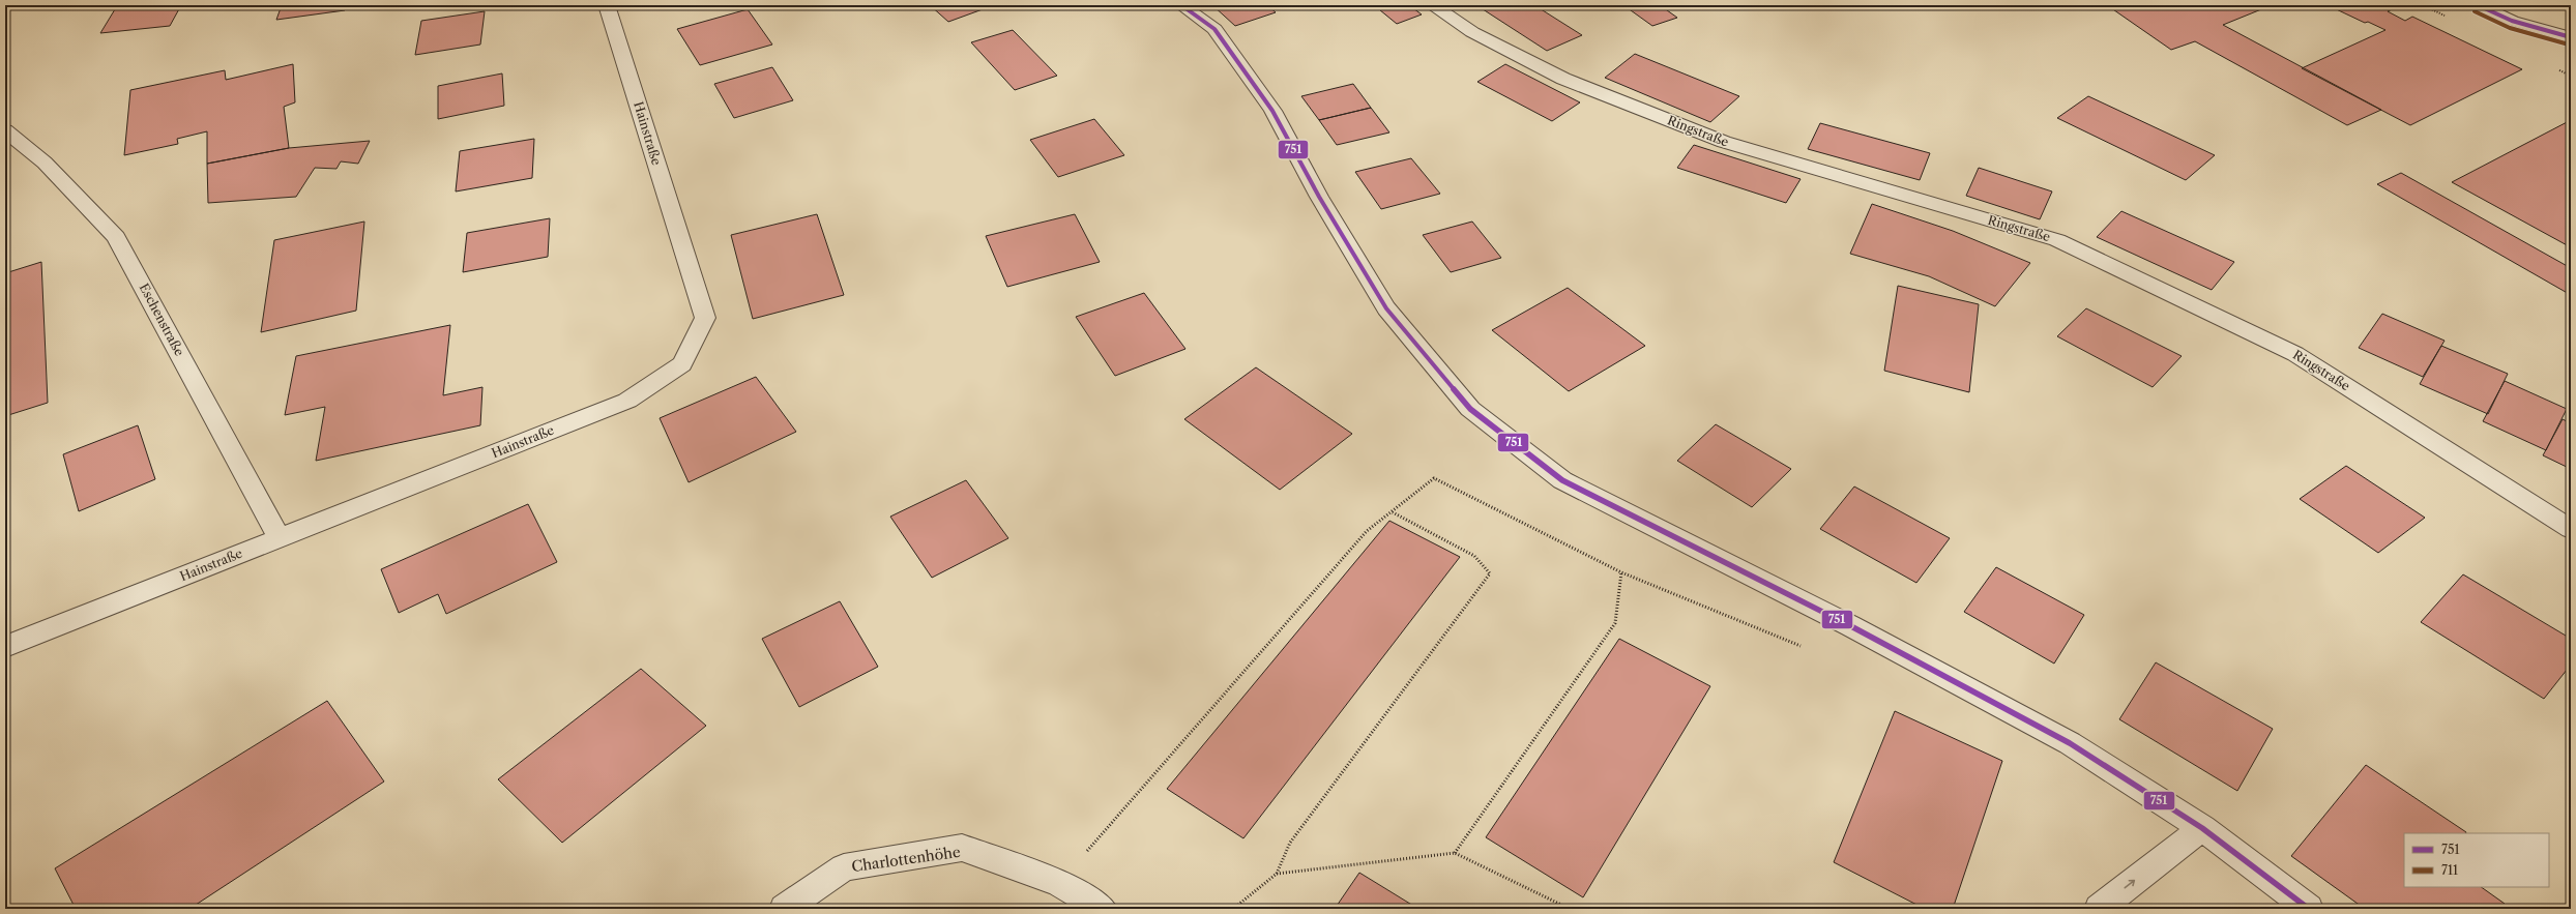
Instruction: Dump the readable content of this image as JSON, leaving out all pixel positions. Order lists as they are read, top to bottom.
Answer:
{
  "streets": {
    "street": [
      "Ringstraße",
      "Hainstraße",
      "Eschenstraße",
      "Charlottenhöhe"
    ]
  },
  "crossings": [
    ["Hainstraße", "Eschenstraße"]
  ],
  "lines": ["transit line 751", "transit line 711"],
  "legend": ["751", "711"]
}
